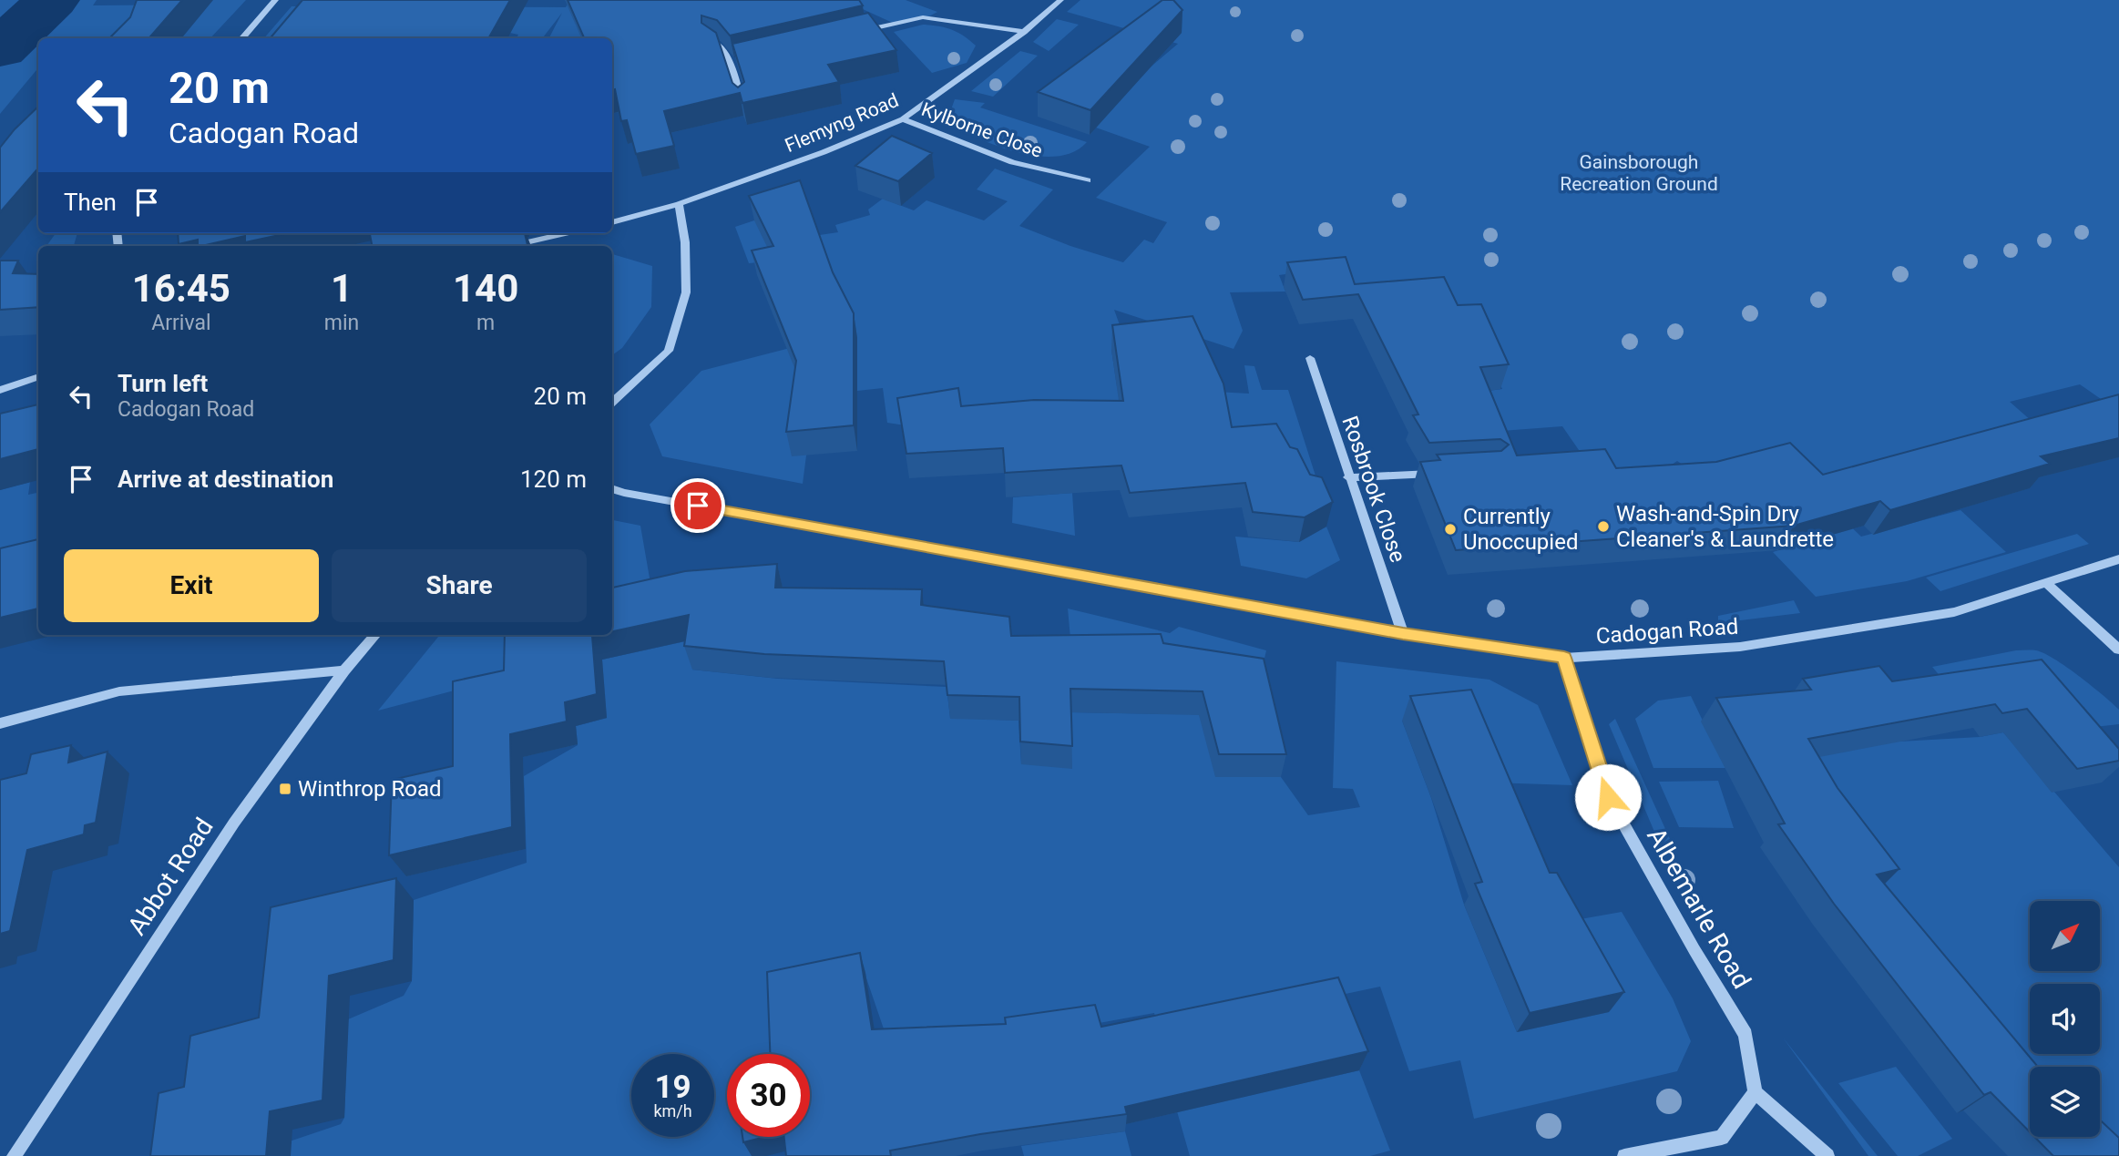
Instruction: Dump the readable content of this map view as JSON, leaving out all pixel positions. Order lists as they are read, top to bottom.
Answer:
{
  "streets": {
    "street": [
      "Flemyng Road",
      "Kylborne Close",
      "Rosbrook Close",
      "Cadogan Road",
      "Abbot Road",
      "Albemarle Road"
    ]
  },
  "crossings": [
    ["Flemyng Road", "Kylborne Close"],
    ["Rosbrook Close", "Cadogan Road"],
    ["Cadogan Road", "Albemarle Road"]
  ],
  "parks": ["Gainsborough Recreation Ground"],
  "places": {
    "other": ["Wash-and-Spin Dry Cleaner's & Laundrette", "Currently Unoccupied"],
    "transit": ["Winthrop Road"]
  },
  "north": "top right",
  "page": {
    "turn": ["20 m", "Cadogan Road"],
    "then": "Then",
    "eta": [
      "16:45",
      "Arrival",
      "1",
      "min",
      "140",
      "m"
    ],
    "list": [
      {
        "name": "Turn left",
        "note": "Cadogan Road",
        "value": "20 m"
      },
      {
        "name": "Arrive at destination",
        "value": "120 m"
      }
    ],
    "buttons": ["Exit", "Share"],
    "speed": "19 km/h",
    "limit": "30"
  }
}
